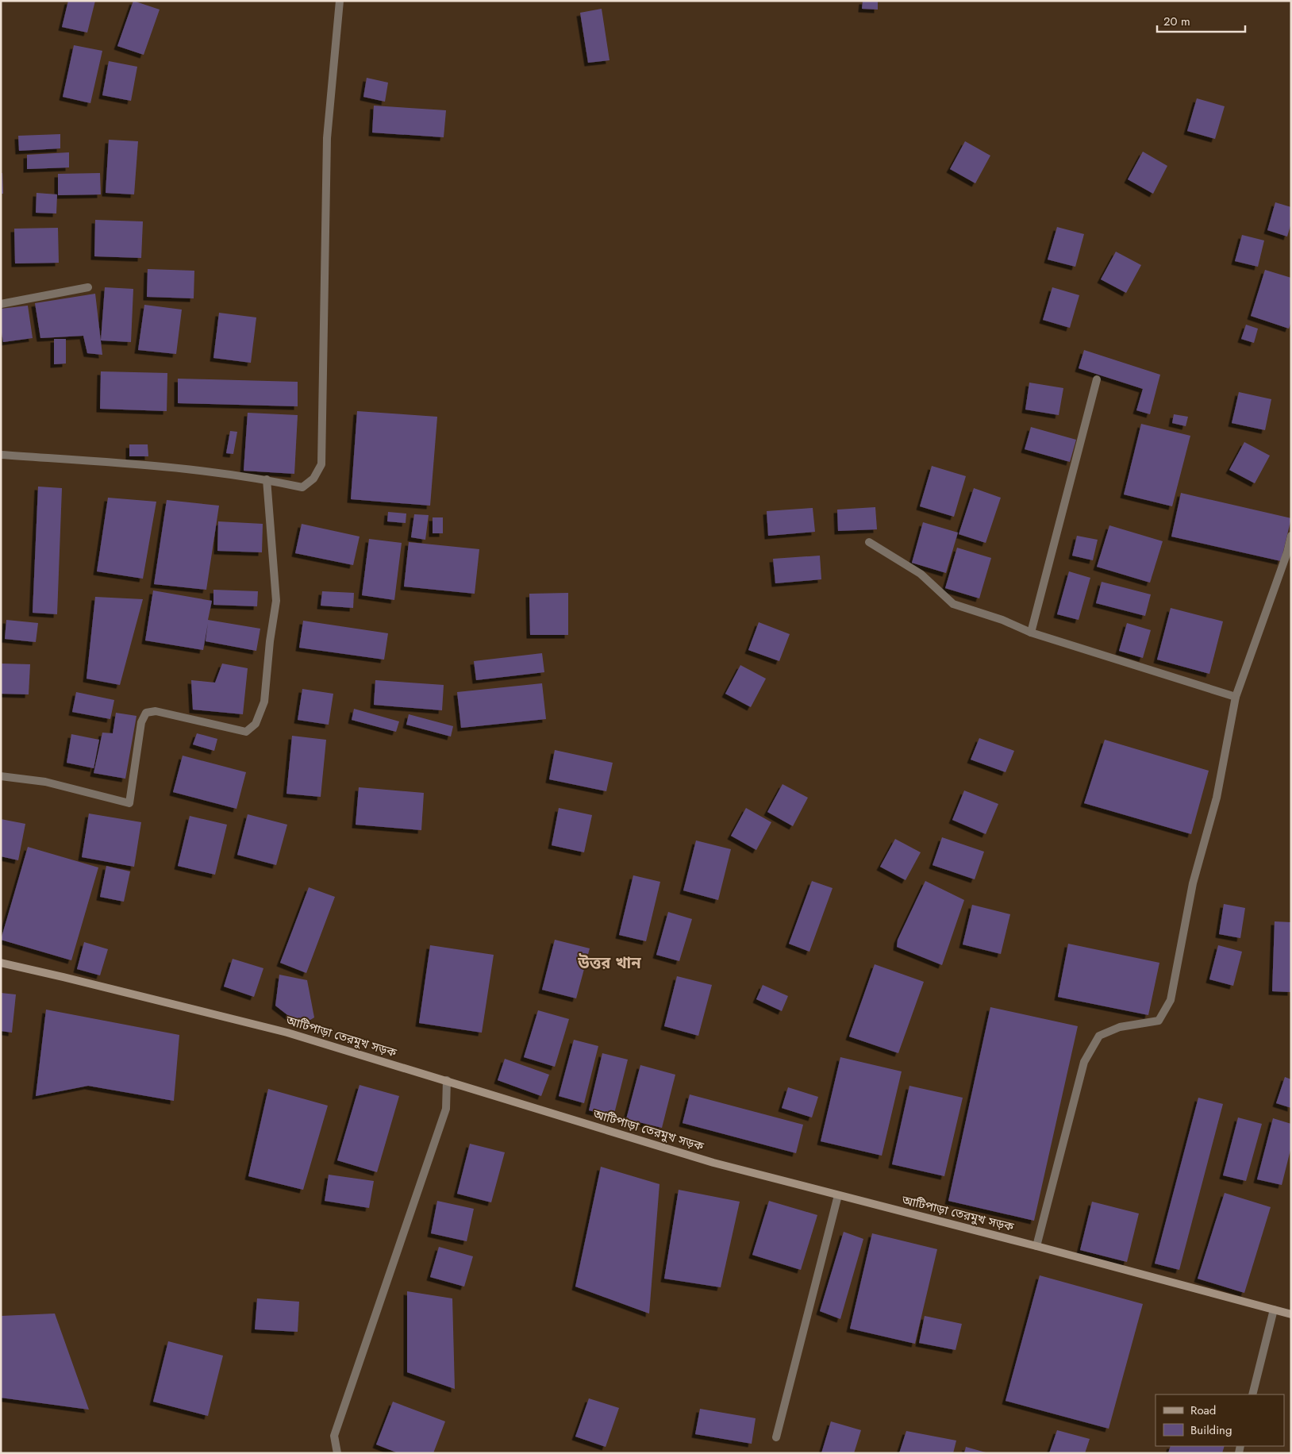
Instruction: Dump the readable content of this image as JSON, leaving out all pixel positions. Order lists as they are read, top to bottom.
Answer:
{
  "streets": {
    "main road": ["আটিপাড়া তেরমুখ সড়ক"]
  },
  "districts": ["উত্তর খান"],
  "legend": ["Road", "Building"],
  "scale_bar": "20 m"
}
